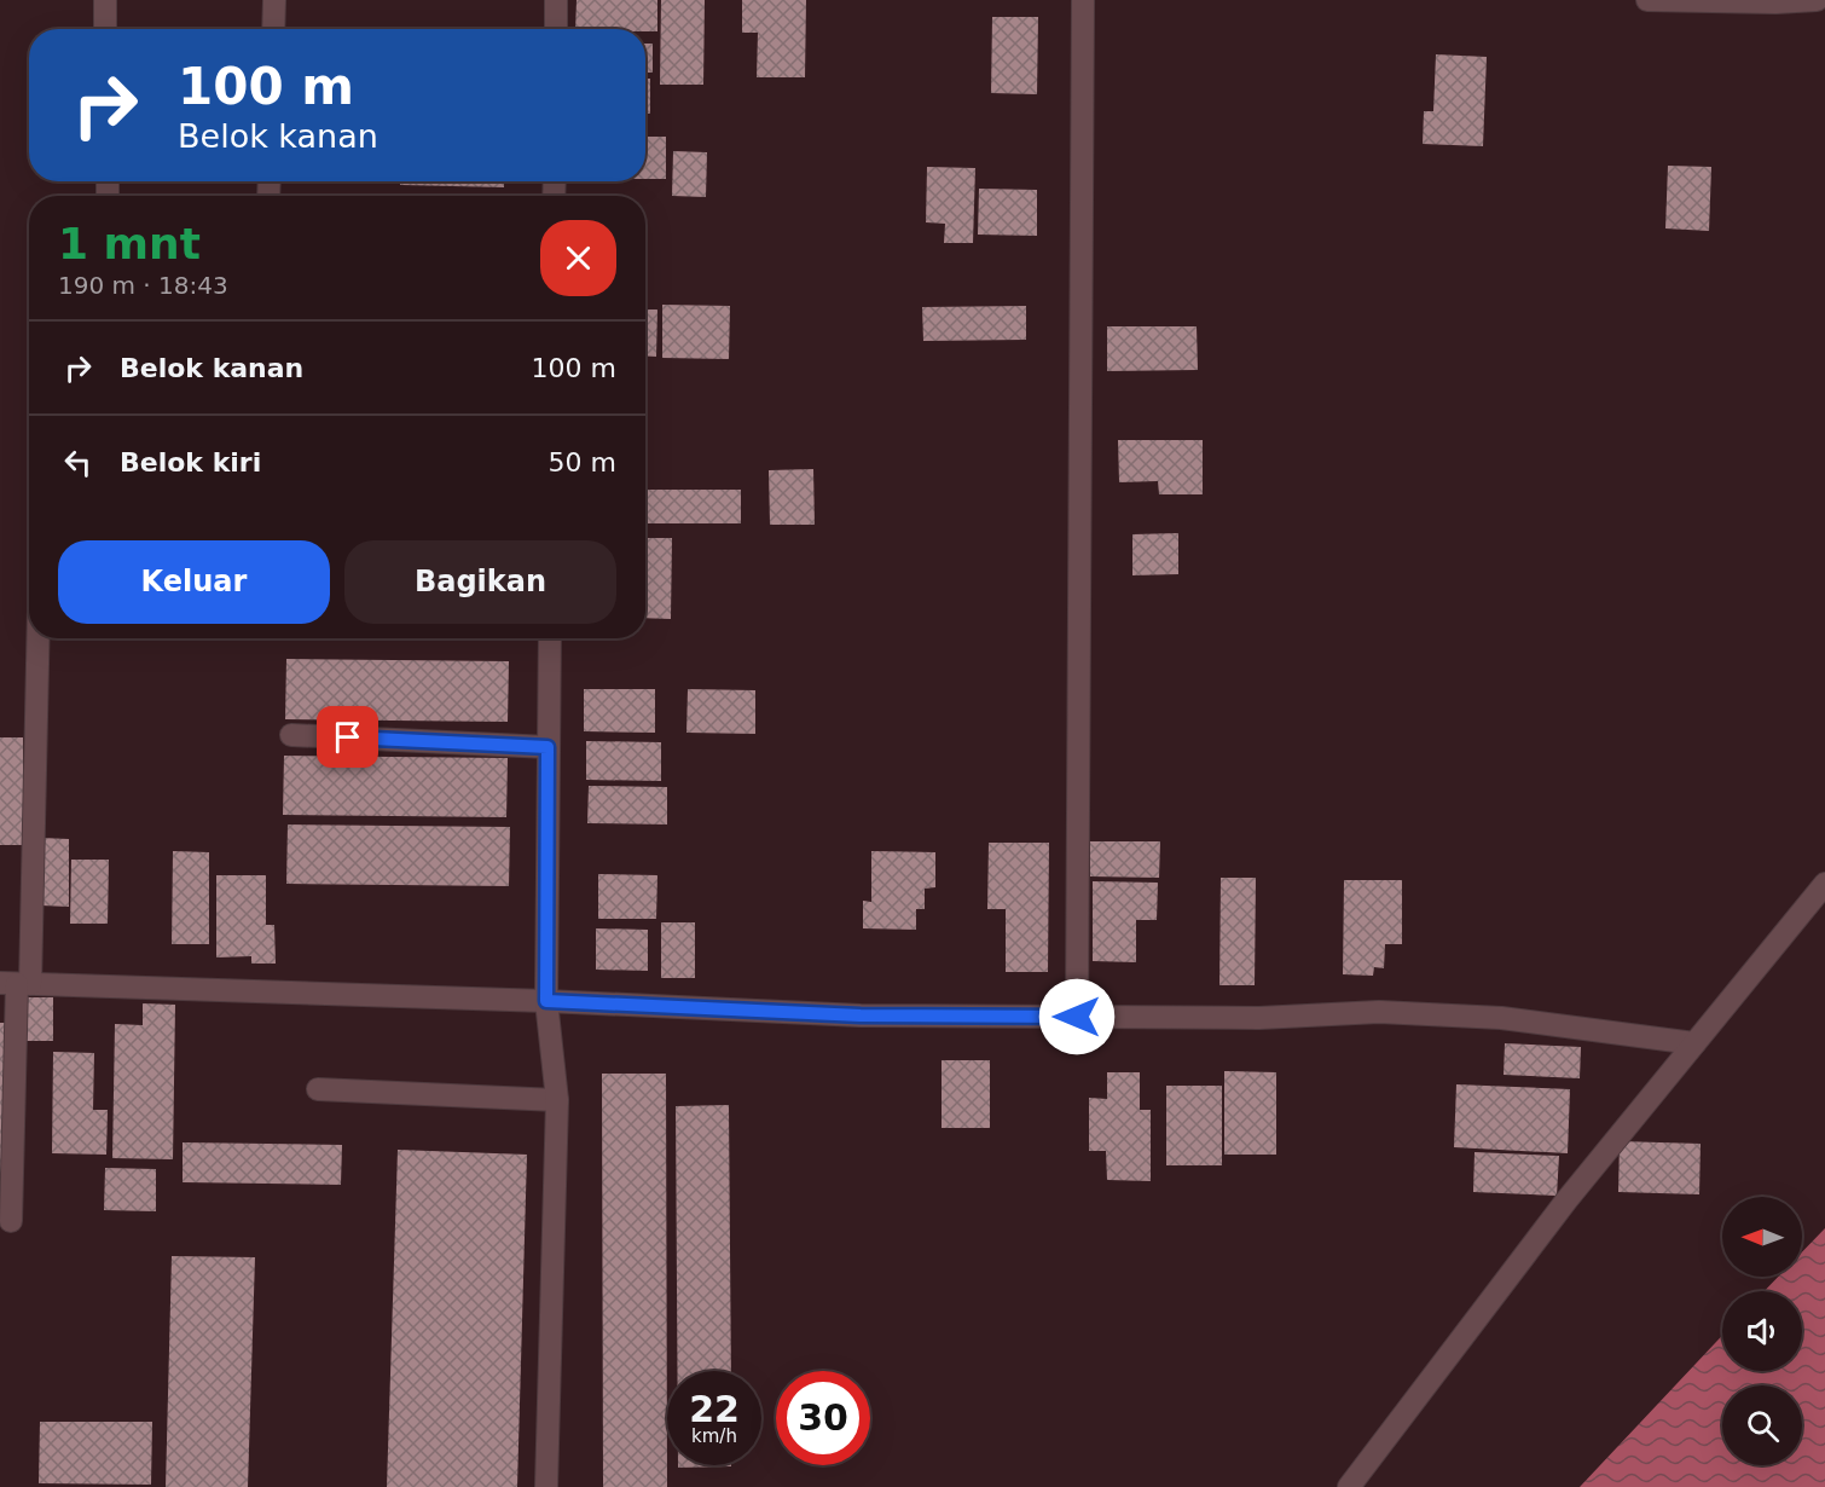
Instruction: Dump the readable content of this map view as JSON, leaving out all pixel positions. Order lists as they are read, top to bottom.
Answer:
{
  "north": "left",
  "page": {
    "turn": ["100 m", "Belok kanan"],
    "heading": ["1 mnt", "190 m · 18:43"],
    "list": [
      {
        "name": "Belok kanan",
        "value": "100 m"
      },
      {
        "name": "Belok kiri",
        "value": "50 m"
      }
    ],
    "buttons": ["Keluar", "Bagikan"],
    "speed": "22 km/h",
    "limit": "30"
  }
}
